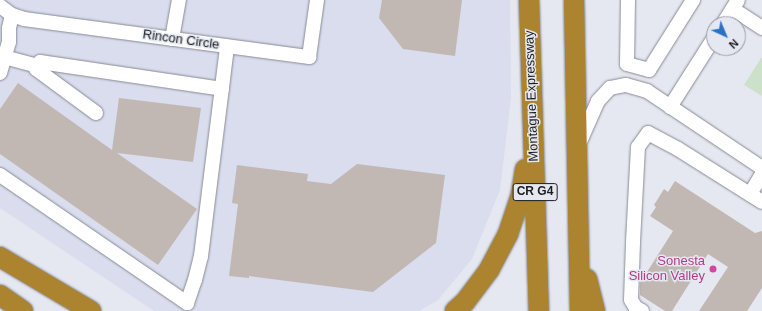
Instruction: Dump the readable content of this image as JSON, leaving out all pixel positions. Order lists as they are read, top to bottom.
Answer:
{
  "streets": {
    "highway": ["Montague Expressway", "CR G4"],
    "street": ["Rincon Circle"]
  },
  "places": ["Sonesta Silicon Valley"],
  "north": "bottom right"
}
